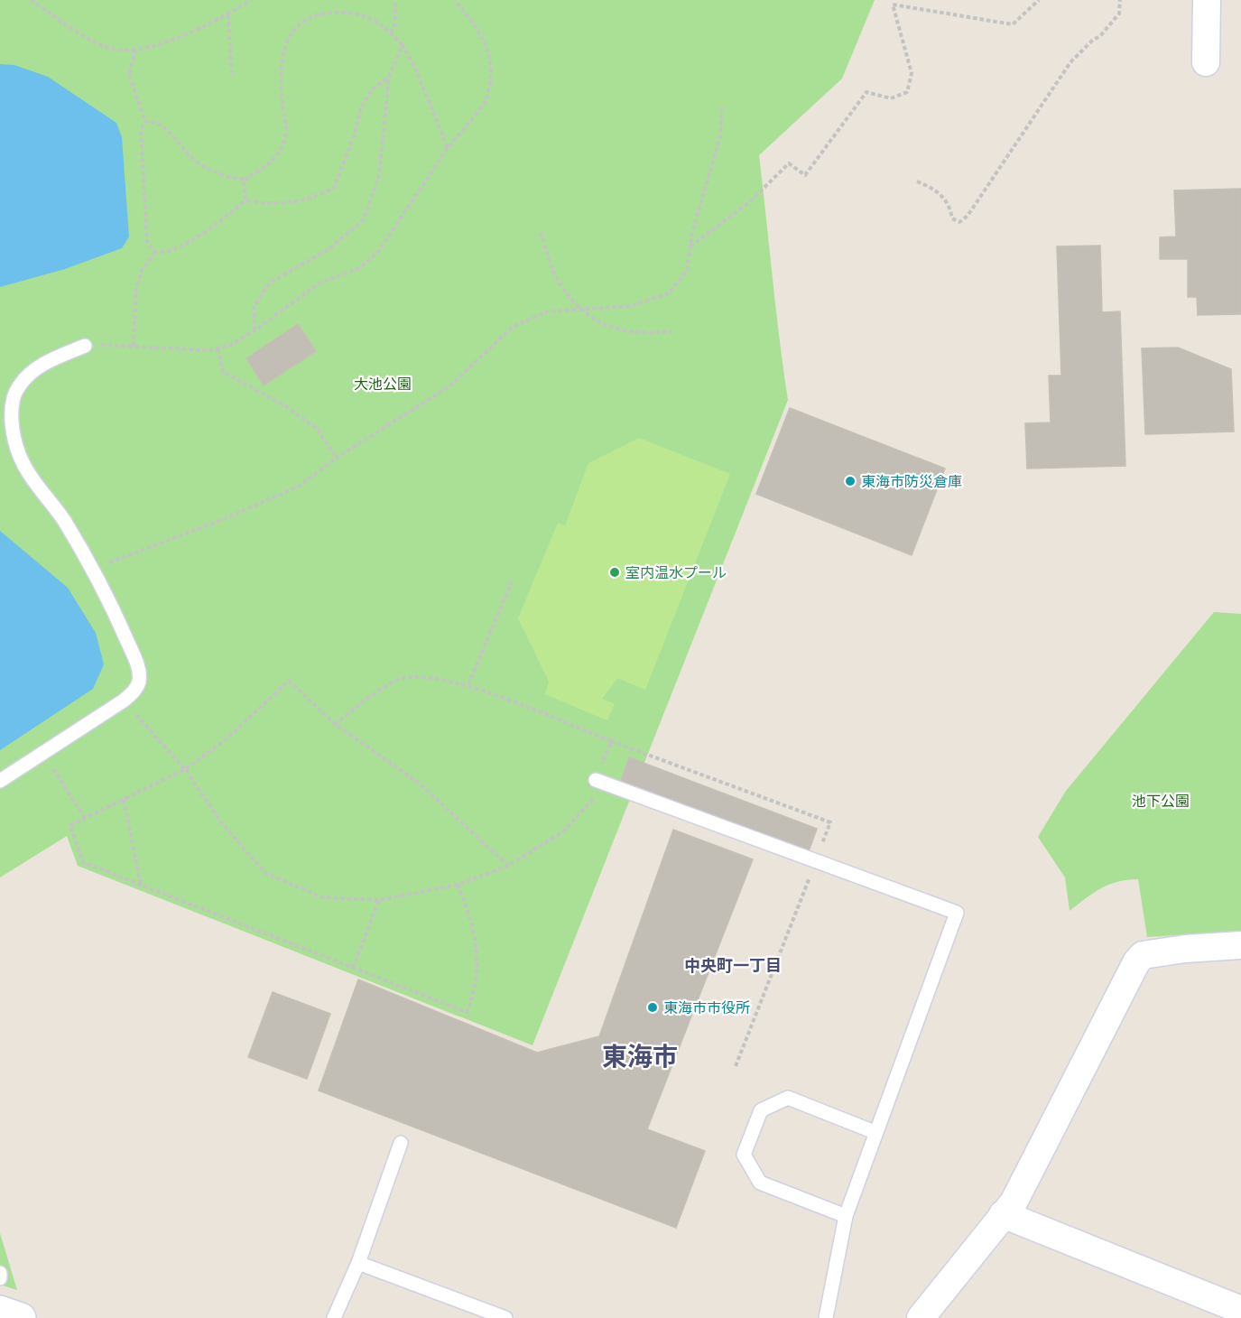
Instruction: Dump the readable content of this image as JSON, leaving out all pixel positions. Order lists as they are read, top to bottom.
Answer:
{
  "districts": ["中央町一丁目", "東海市"],
  "parks": ["大池公園", "池下公園"],
  "places": ["東海市防災倉庫", "室内温水プール", "東海市市役所"]
}
